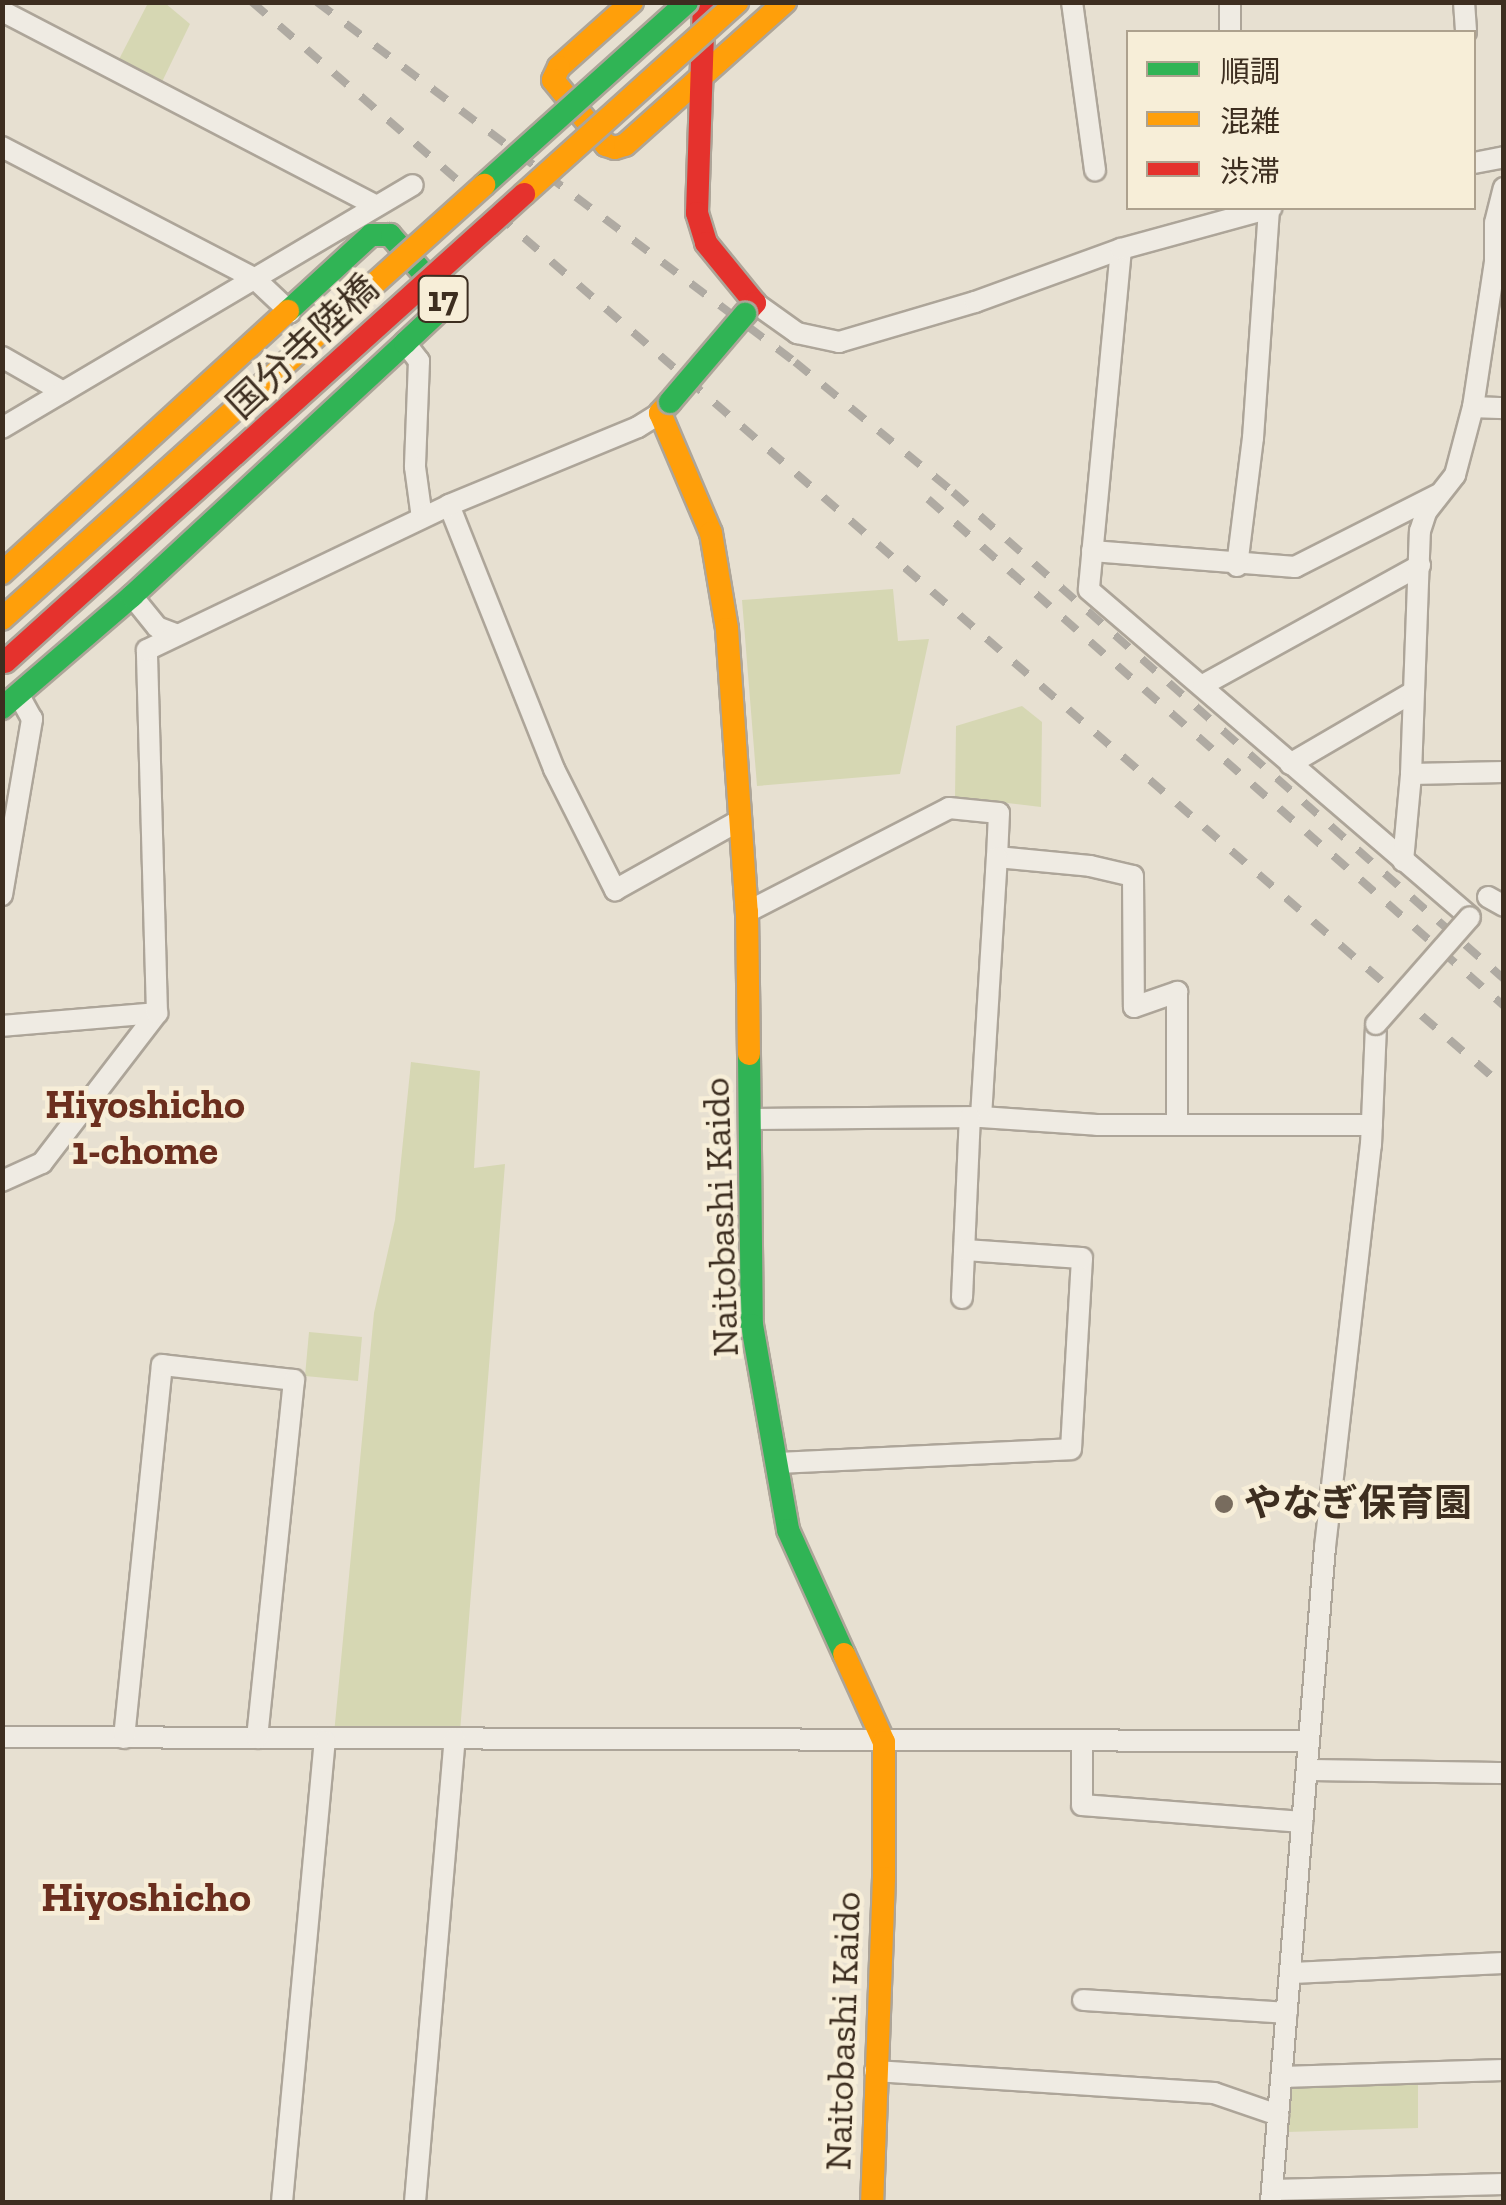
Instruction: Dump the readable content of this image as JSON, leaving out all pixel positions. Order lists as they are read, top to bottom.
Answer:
{
  "streets": {
    "main road": ["17", "国分寺陸橋", "Naitobashi Kaido"]
  },
  "districts": ["Hiyoshicho 1-chome", "Hiyoshicho"],
  "places": ["やなぎ保育園"],
  "legend": ["順調", "混雑", "渋滞"]
}
